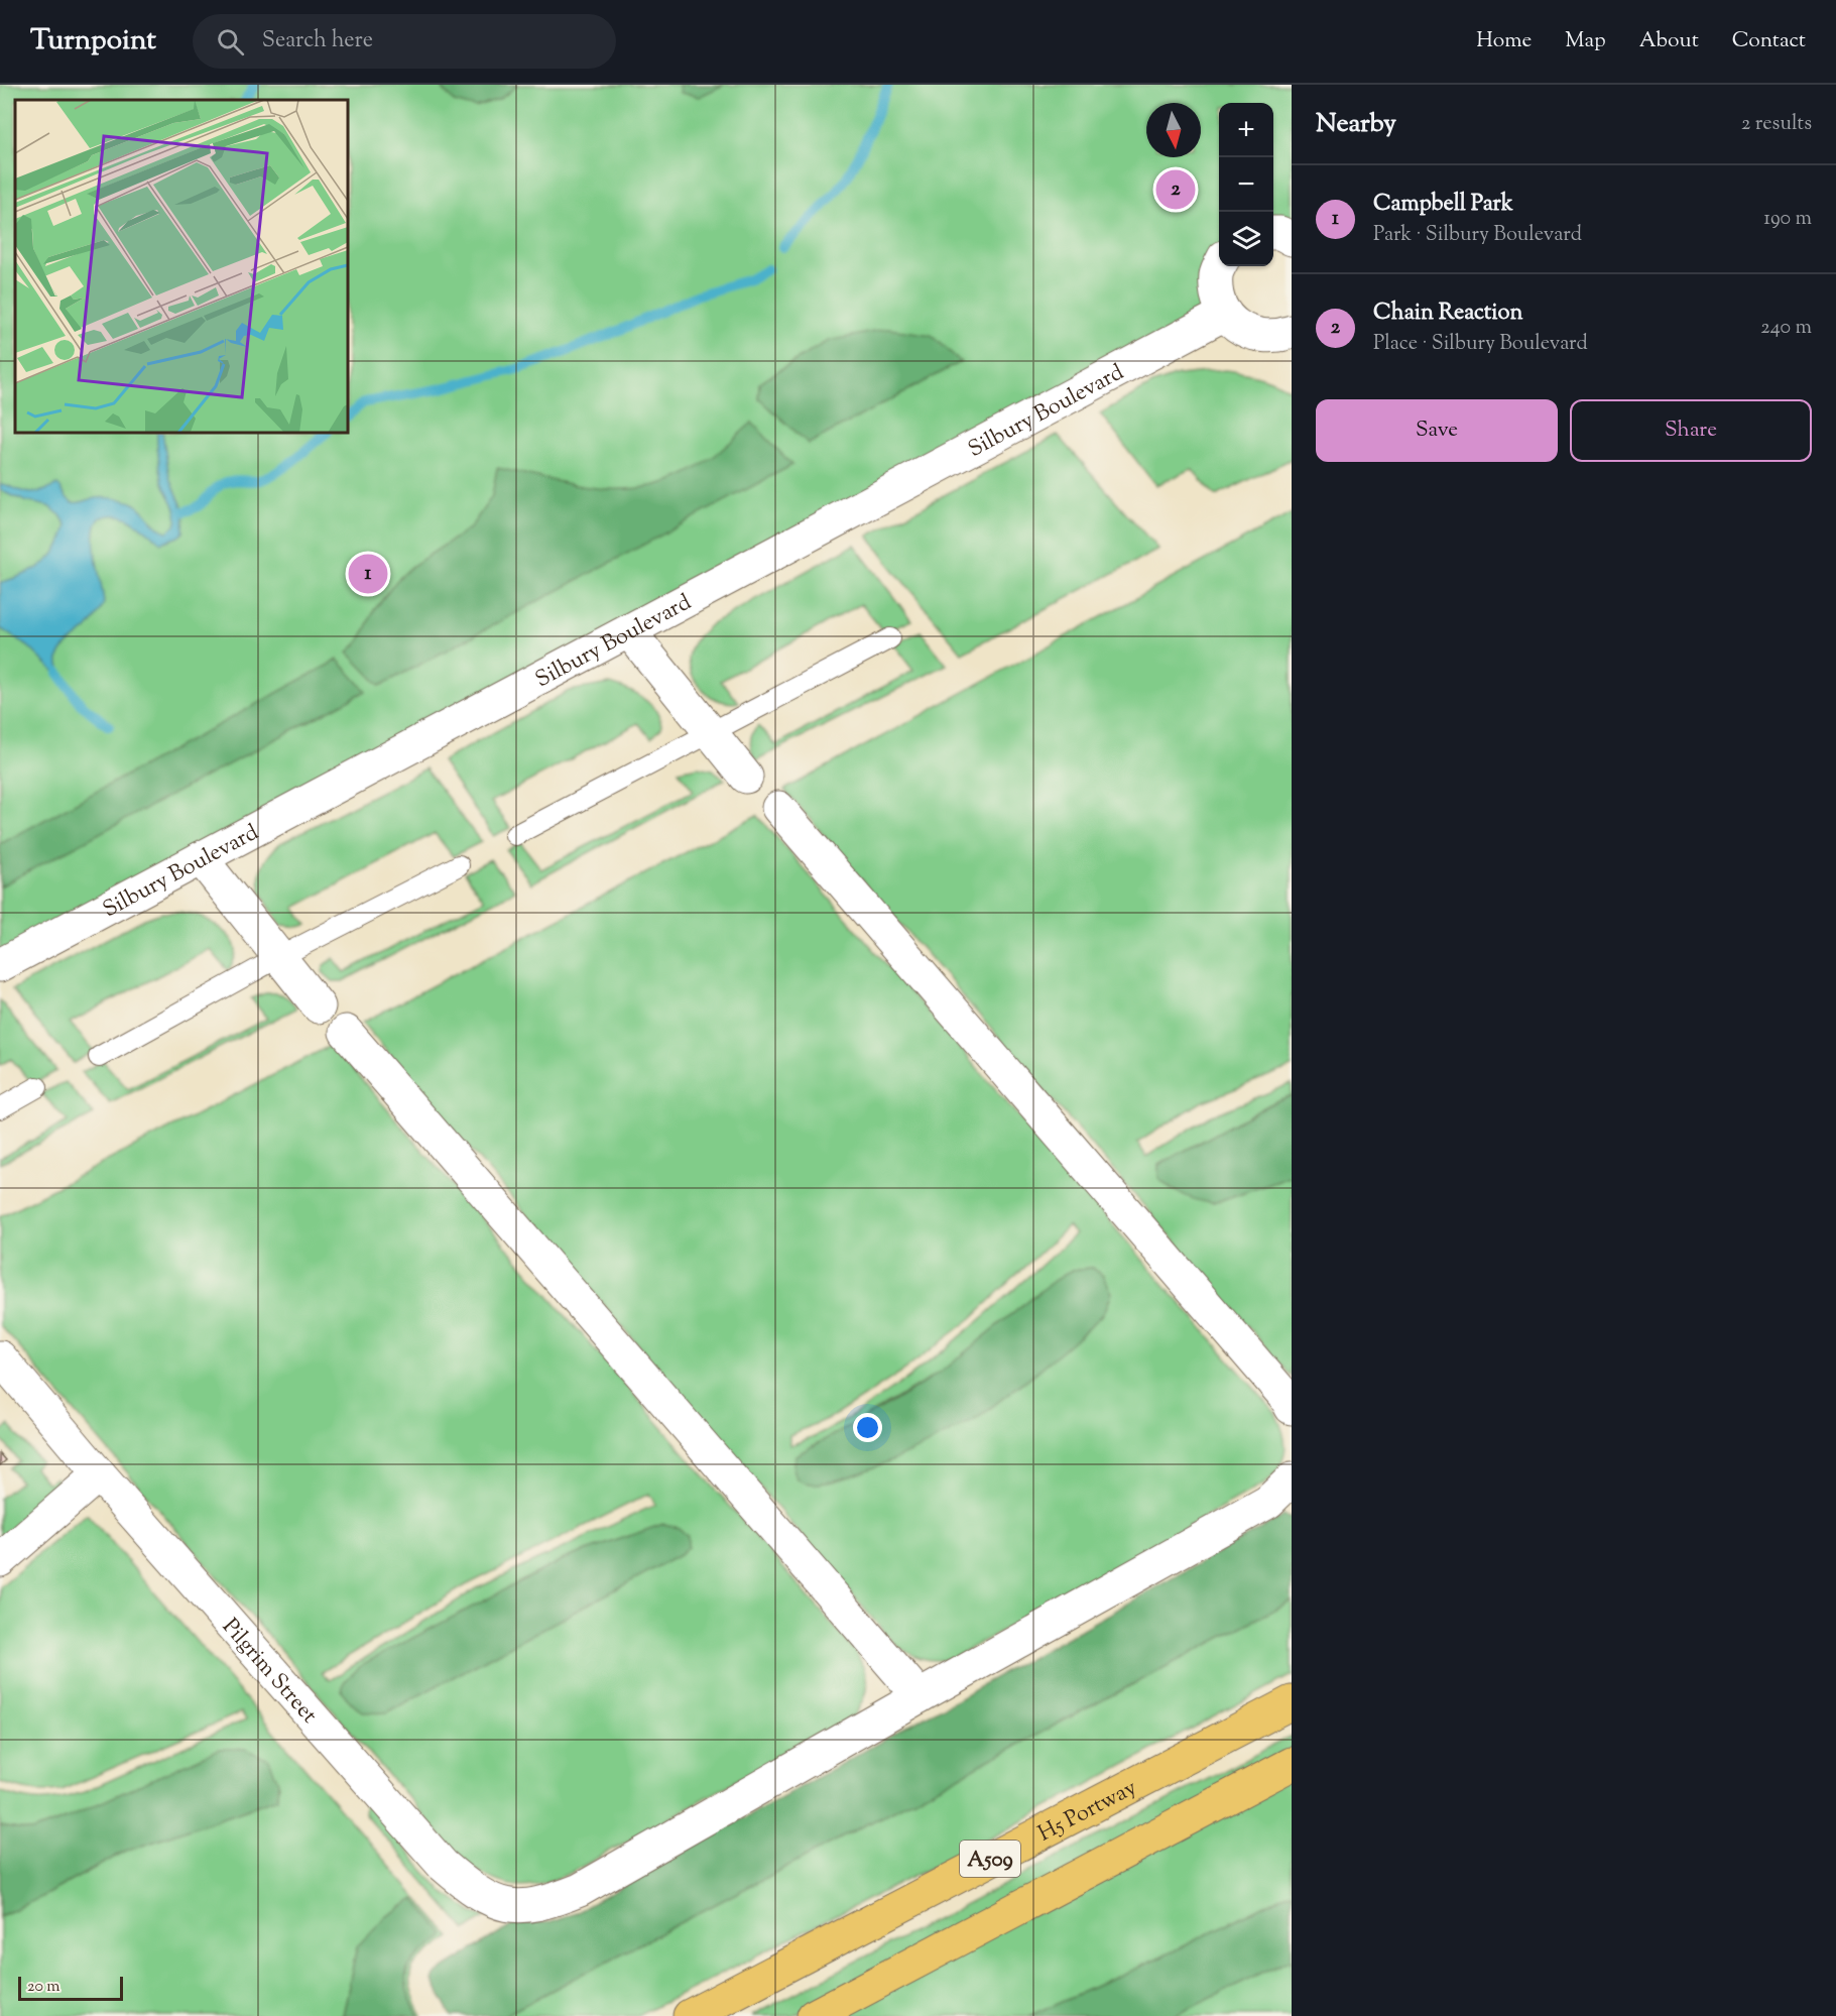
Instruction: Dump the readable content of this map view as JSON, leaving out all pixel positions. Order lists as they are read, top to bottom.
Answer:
{
  "streets": {
    "main road": ["H5 Portway", "A509"],
    "street": ["Silbury Boulevard", "Pilgrim Street"]
  },
  "scale_bar": "20 m",
  "north": "bottom",
  "page": {
    "header": "Turnpoint",
    "search": "Search here",
    "nav": [
      "Home",
      "Map",
      "About",
      "Contact"
    ],
    "heading": ["Nearby", "2 results"],
    "map_buttons": ["+", "−"],
    "list": [
      {
        "mark": "1",
        "name": "Campbell Park",
        "note": "Park · Silbury Boulevard",
        "value": "190 m"
      },
      {
        "mark": "2",
        "name": "Chain Reaction",
        "note": "Place · Silbury Boulevard",
        "value": "240 m"
      }
    ],
    "pins": ["2", "1"],
    "buttons": ["Save", "Share"],
    "scale": "20 m"
  }
}
